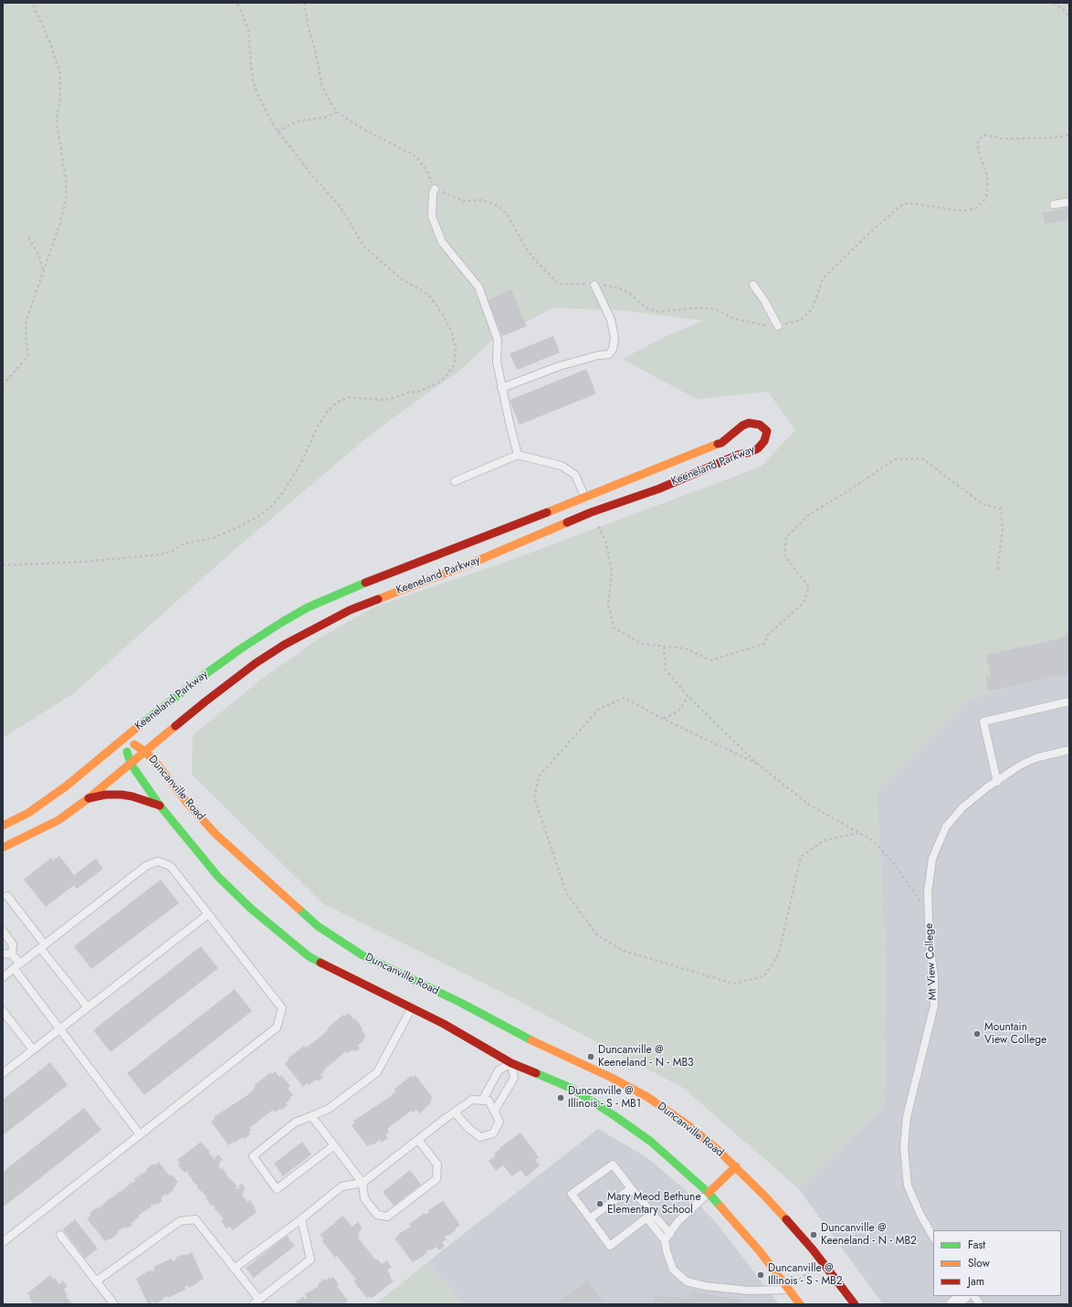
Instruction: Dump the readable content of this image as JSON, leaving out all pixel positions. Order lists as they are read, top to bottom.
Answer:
{
  "streets": {
    "main road": ["Keeneland Parkway", "Duncanville Road"],
    "lane": ["Mt View College"]
  },
  "crossings": [
    ["Keeneland Parkway", "Duncanville Road"]
  ],
  "places": [
    "Mountain View College",
    "Duncanville @ Keeneland - N - MB3",
    "Duncanville @ Illinois - S - MB1",
    "Mary Meod Bethune Elementary School",
    "Duncanville @ Keeneland - N - MB2",
    "Duncanville @ Illinois - S - MB2"
  ],
  "legend": ["Fast", "Slow", "Jam"]
}
